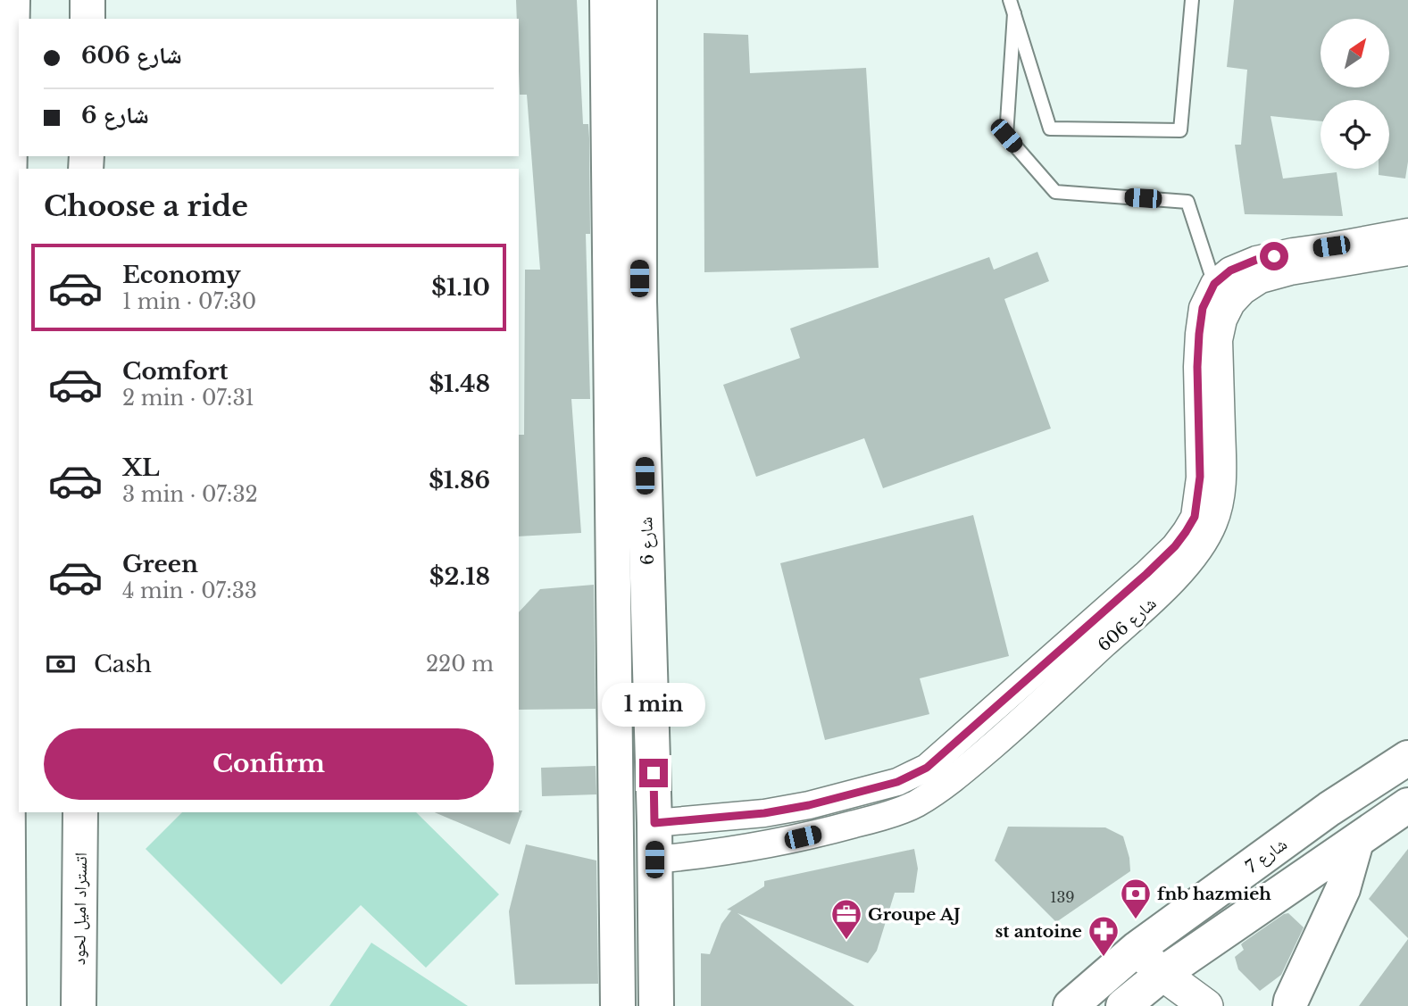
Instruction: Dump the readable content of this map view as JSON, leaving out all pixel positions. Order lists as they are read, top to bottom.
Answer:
{
  "streets": {
    "main road": ["شارع 6", "شارع 7", "اتستراد اميل لحود"],
    "street": ["شارع 606"]
  },
  "crossings": [
    ["شارع 6", "شارع 606"]
  ],
  "places": {
    "bank": ["fnb hazmieh"],
    "office": ["Groupe AJ"],
    "pharmacy": ["st antoine"]
  },
  "house_numbers": ["139"],
  "north": "top right",
  "page": {
    "banner": ["شارع 606", "شارع 6"],
    "heading": "Choose a ride",
    "list": [
      {
        "name": "Economy",
        "note": "1 min · 07:30",
        "value": "$1.10"
      },
      {
        "name": "Comfort",
        "note": "2 min · 07:31",
        "value": "$1.48"
      },
      {
        "name": "XL",
        "note": "3 min · 07:32",
        "value": "$1.86"
      },
      {
        "name": "Green",
        "note": "4 min · 07:33",
        "value": "$2.18"
      }
    ],
    "pay": ["Cash", "220 m"],
    "bubble": "1 min",
    "buttons": "Confirm"
  }
}
